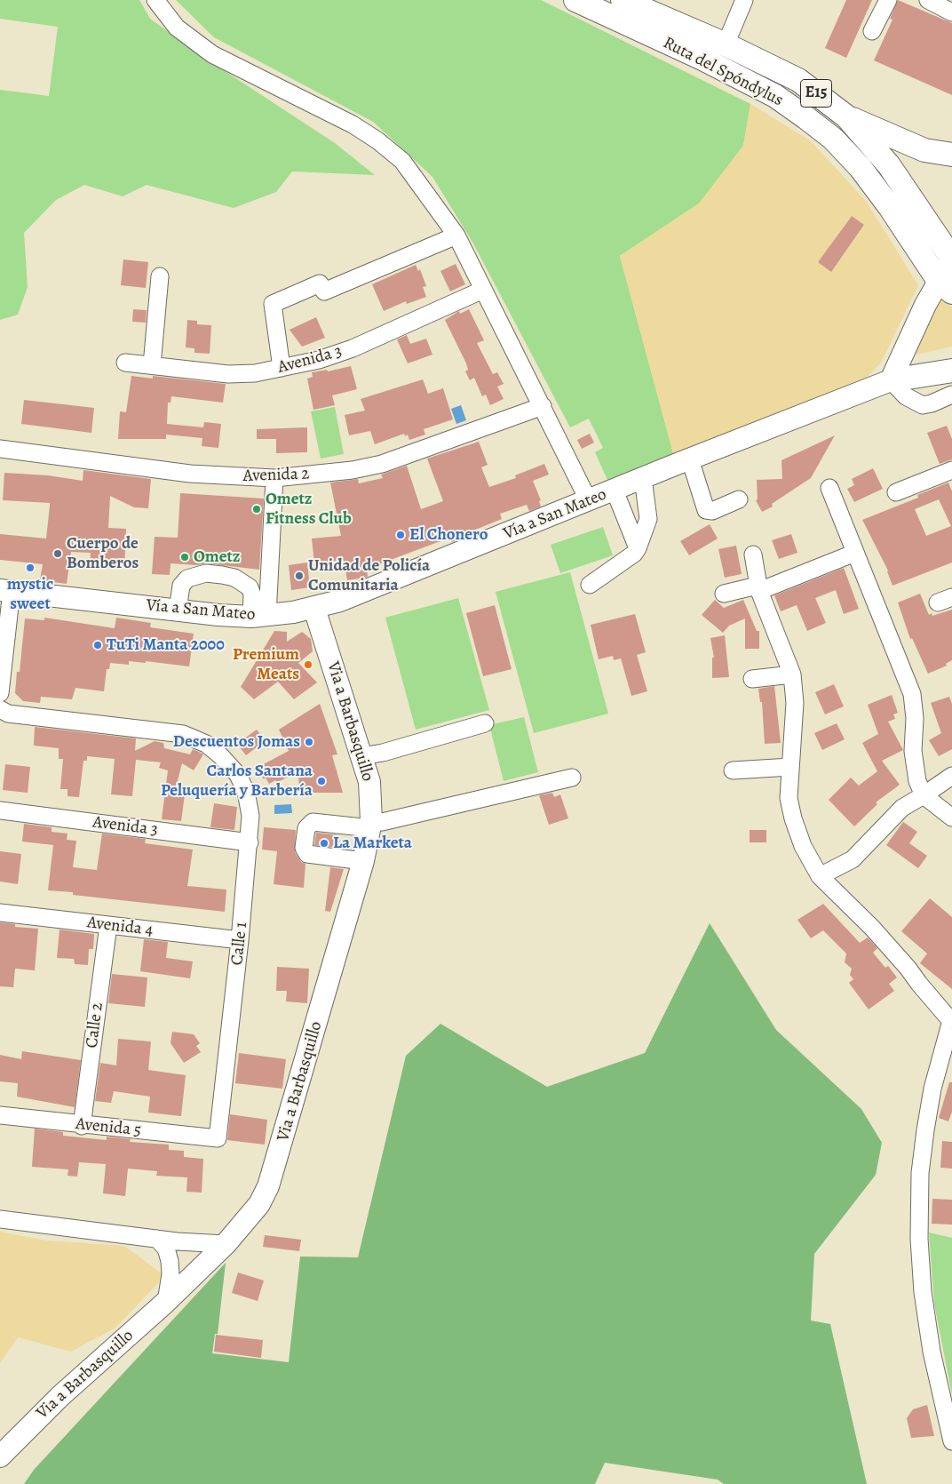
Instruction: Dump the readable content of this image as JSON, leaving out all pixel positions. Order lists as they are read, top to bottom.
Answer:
{
  "streets": {
    "highway": ["Ruta del Spóndylus", "E15"],
    "main road": ["Vía a San Mateo", "Via a Barbasquillo"],
    "street": [
      "Avenida 3",
      "Avenida 2",
      "Avenida 4",
      "Calle 1",
      "Calle 2",
      "Avenida 5"
    ]
  },
  "crossings": [
    ["Avenida 3", "Calle 1"],
    ["Vía a San Mateo", "Via a Barbasquillo"],
    ["Avenida 4", "Calle 1"],
    ["Avenida 4", "Calle 2"],
    ["Calle 1", "Avenida 5"],
    ["Calle 2", "Avenida 5"]
  ],
  "places": [
    "Ometz Fitness Club",
    "El Chonero",
    "Cuerpo de Bomberos",
    "Ometz",
    "mystic sweet",
    "Unidad de Policía Comunitaria",
    "TuTi Manta 2000",
    "Premium Meats",
    "Descuentos Jomas",
    "Carlos Santana Peluquería y Barbería",
    "La Marketa"
  ]
}
